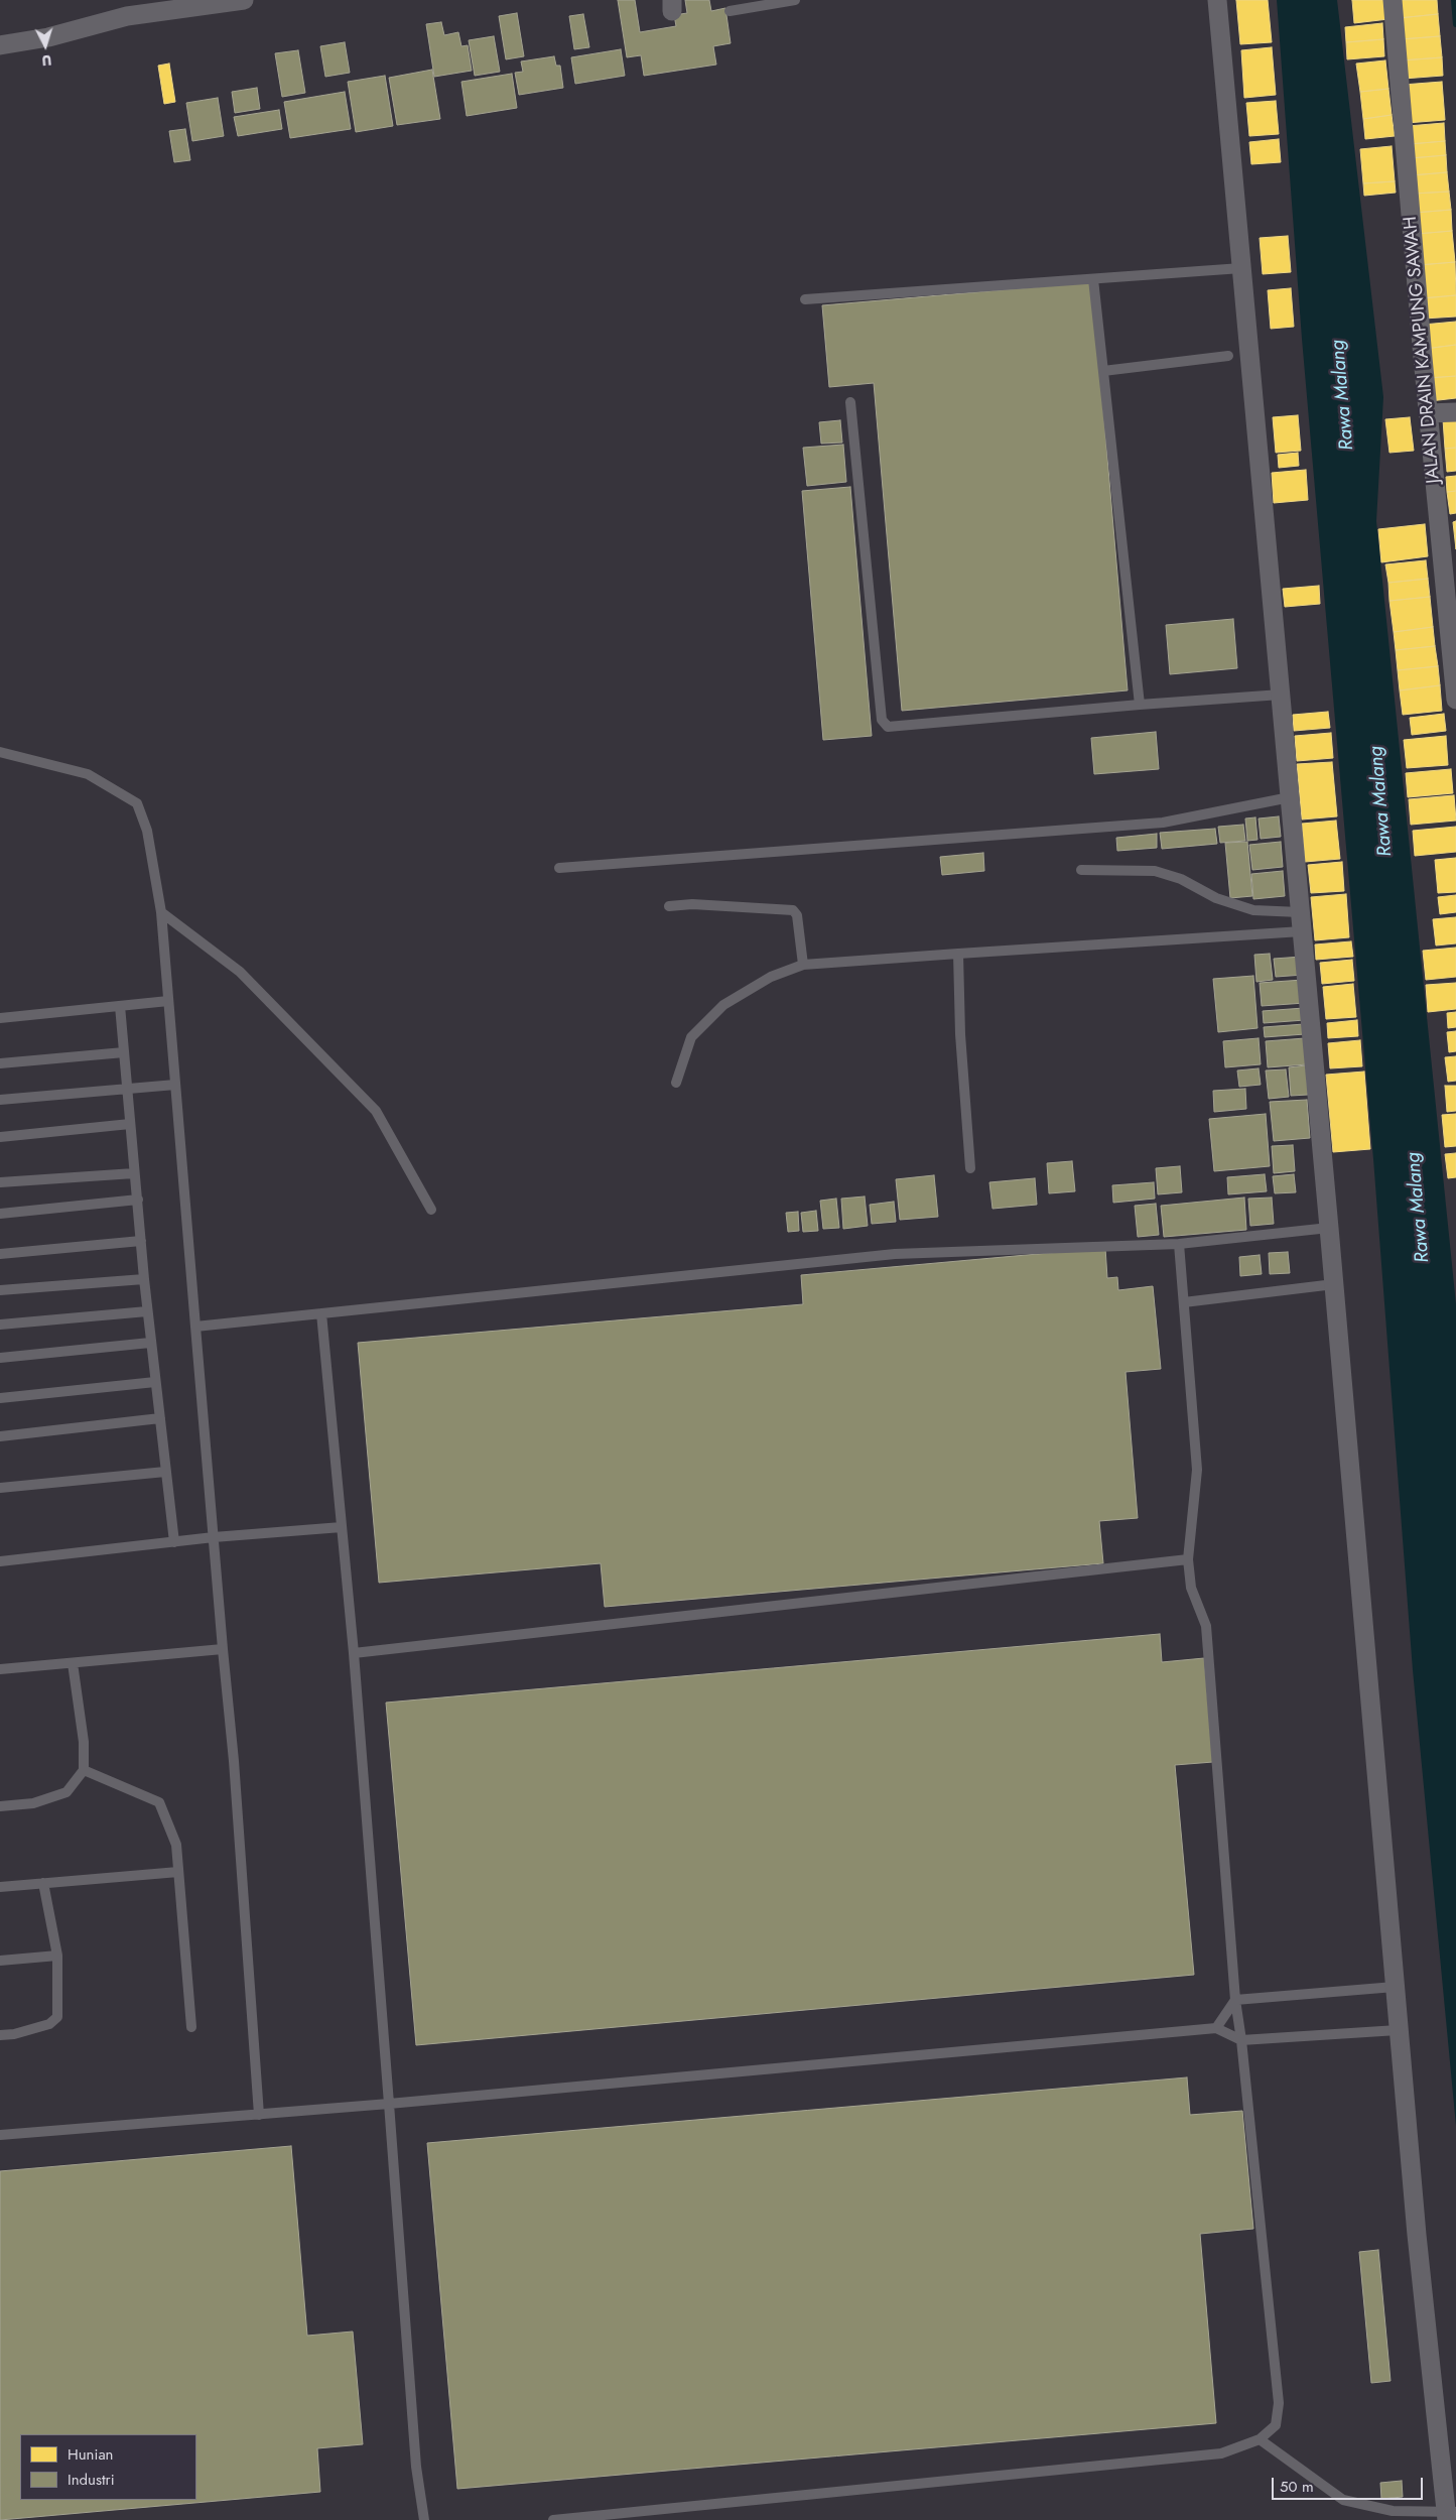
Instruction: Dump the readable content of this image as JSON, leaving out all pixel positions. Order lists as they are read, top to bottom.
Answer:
{
  "streets": {
    "street": ["JALAN DRAIN KAMPUNG SAWAH"]
  },
  "water": ["Rawa Malang"],
  "legend": ["Hunian", "Industri"],
  "scale_bar": "50 m",
  "north": "bottom"
}
